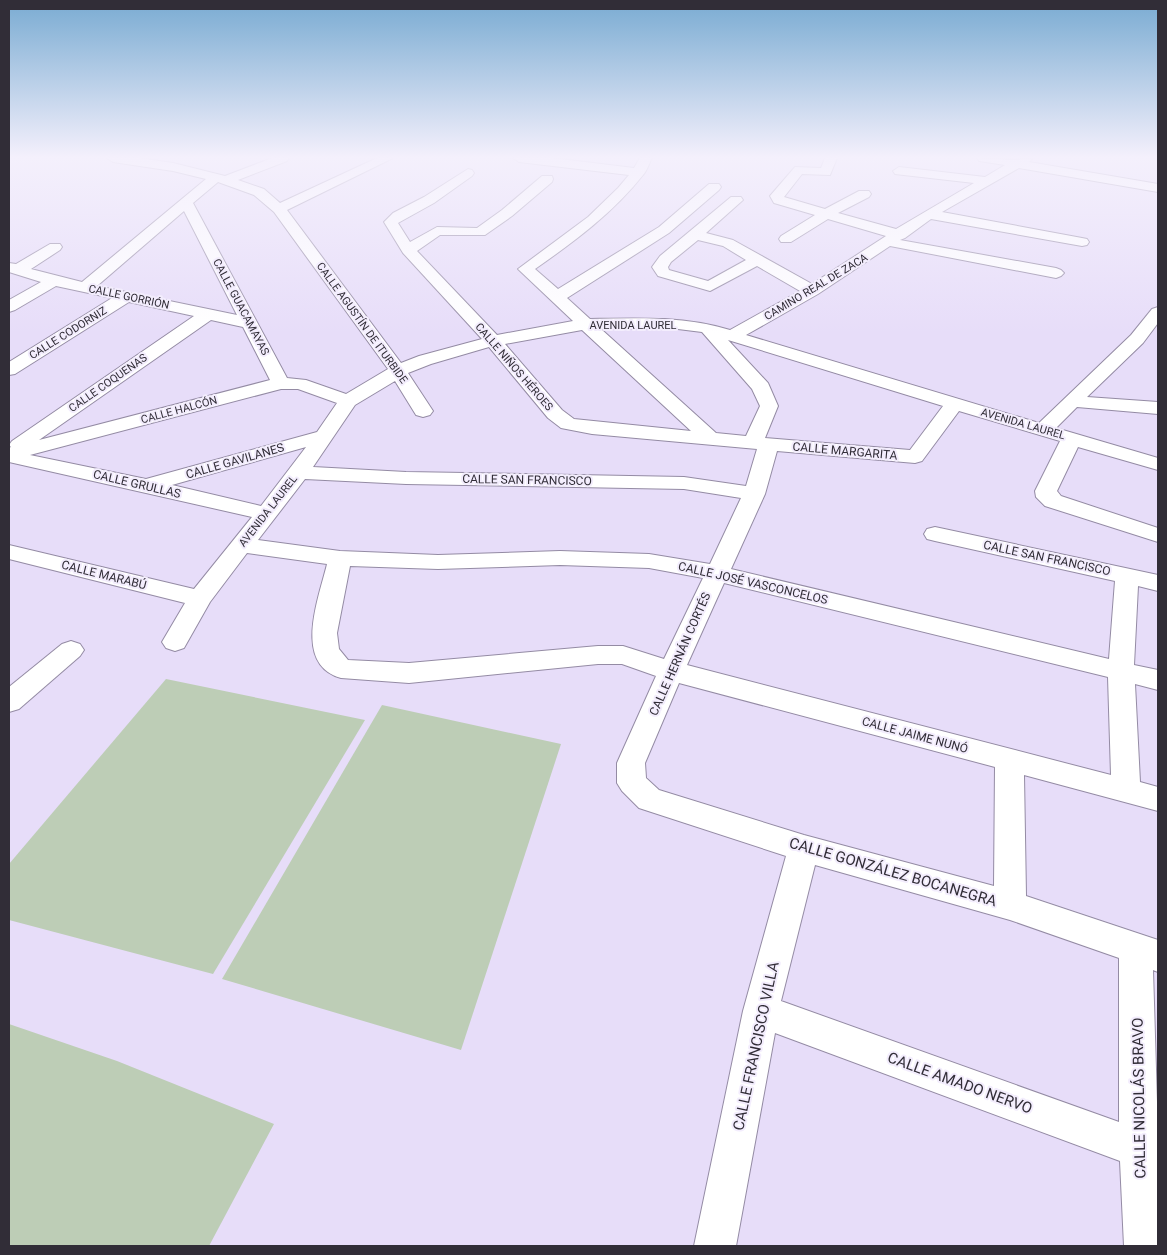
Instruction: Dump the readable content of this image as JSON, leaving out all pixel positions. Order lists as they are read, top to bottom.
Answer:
{
  "streets": {
    "street": [
      "CAMINO REAL DE ZACA",
      "CALLE GORRIÓN",
      "CALLE GUACAMAYAS",
      "CALLE AGUSTÍN DE ITURBIDE",
      "AVENIDA LAUREL",
      "CALLE CODORNIZ",
      "CALLE NIÑOS HÉROES",
      "CALLE COQUENAS",
      "CALLE HALCÓN",
      "CALLE MARGARITA",
      "CALLE GAVILANES",
      "CALLE SAN FRANCISCO",
      "CALLE GRULLAS",
      "CALLE MARABÚ",
      "CALLE JOSÉ VASCONCELOS",
      "CALLE HERNÁN CORTÉS",
      "CALLE JAIME NUNÓ",
      "CALLE GONZÁLEZ BOCANEGRA",
      "CALLE FRANCISCO VILLA",
      "CALLE AMADO NERVO",
      "CALLE NICOLÁS BRAVO"
    ]
  },
  "crossings": [
    ["CAMINO REAL DE ZACA", "AVENIDA LAUREL"],
    ["CALLE GORRIÓN", "CALLE GUACAMAYAS"],
    ["CALLE GORRIÓN", "CALLE CODORNIZ"],
    ["CALLE GORRIÓN", "CALLE COQUENAS"],
    ["CALLE GUACAMAYAS", "CALLE HALCÓN"],
    ["CALLE AGUSTÍN DE ITURBIDE", "AVENIDA LAUREL"],
    ["AVENIDA LAUREL", "CALLE NIÑOS HÉROES"],
    ["AVENIDA LAUREL", "CALLE HALCÓN"],
    ["AVENIDA LAUREL", "CALLE MARGARITA"],
    ["AVENIDA LAUREL", "CALLE GAVILANES"],
    ["AVENIDA LAUREL", "CALLE SAN FRANCISCO"],
    ["AVENIDA LAUREL", "CALLE GRULLAS"],
    ["AVENIDA LAUREL", "CALLE MARABÚ"],
    ["AVENIDA LAUREL", "CALLE JOSÉ VASCONCELOS"],
    ["AVENIDA LAUREL", "CALLE HERNÁN CORTÉS"],
    ["CALLE NIÑOS HÉROES", "CALLE MARGARITA"],
    ["CALLE NIÑOS HÉROES", "CALLE HERNÁN CORTÉS"],
    ["CALLE COQUENAS", "CALLE HALCÓN"],
    ["CALLE COQUENAS", "CALLE GRULLAS"],
    ["CALLE HALCÓN", "CALLE GRULLAS"],
    ["CALLE MARGARITA", "CALLE HERNÁN CORTÉS"],
    ["CALLE GAVILANES", "CALLE GRULLAS"],
    ["CALLE SAN FRANCISCO", "CALLE HERNÁN CORTÉS"],
    ["CALLE JOSÉ VASCONCELOS", "CALLE HERNÁN CORTÉS"],
    ["CALLE HERNÁN CORTÉS", "CALLE JAIME NUNÓ"],
    ["CALLE HERNÁN CORTÉS", "CALLE GONZÁLEZ BOCANEGRA"],
    ["CALLE GONZÁLEZ BOCANEGRA", "CALLE FRANCISCO VILLA"],
    ["CALLE GONZÁLEZ BOCANEGRA", "CALLE NICOLÁS BRAVO"],
    ["CALLE FRANCISCO VILLA", "CALLE AMADO NERVO"],
    ["CALLE AMADO NERVO", "CALLE NICOLÁS BRAVO"]
  ]
}
